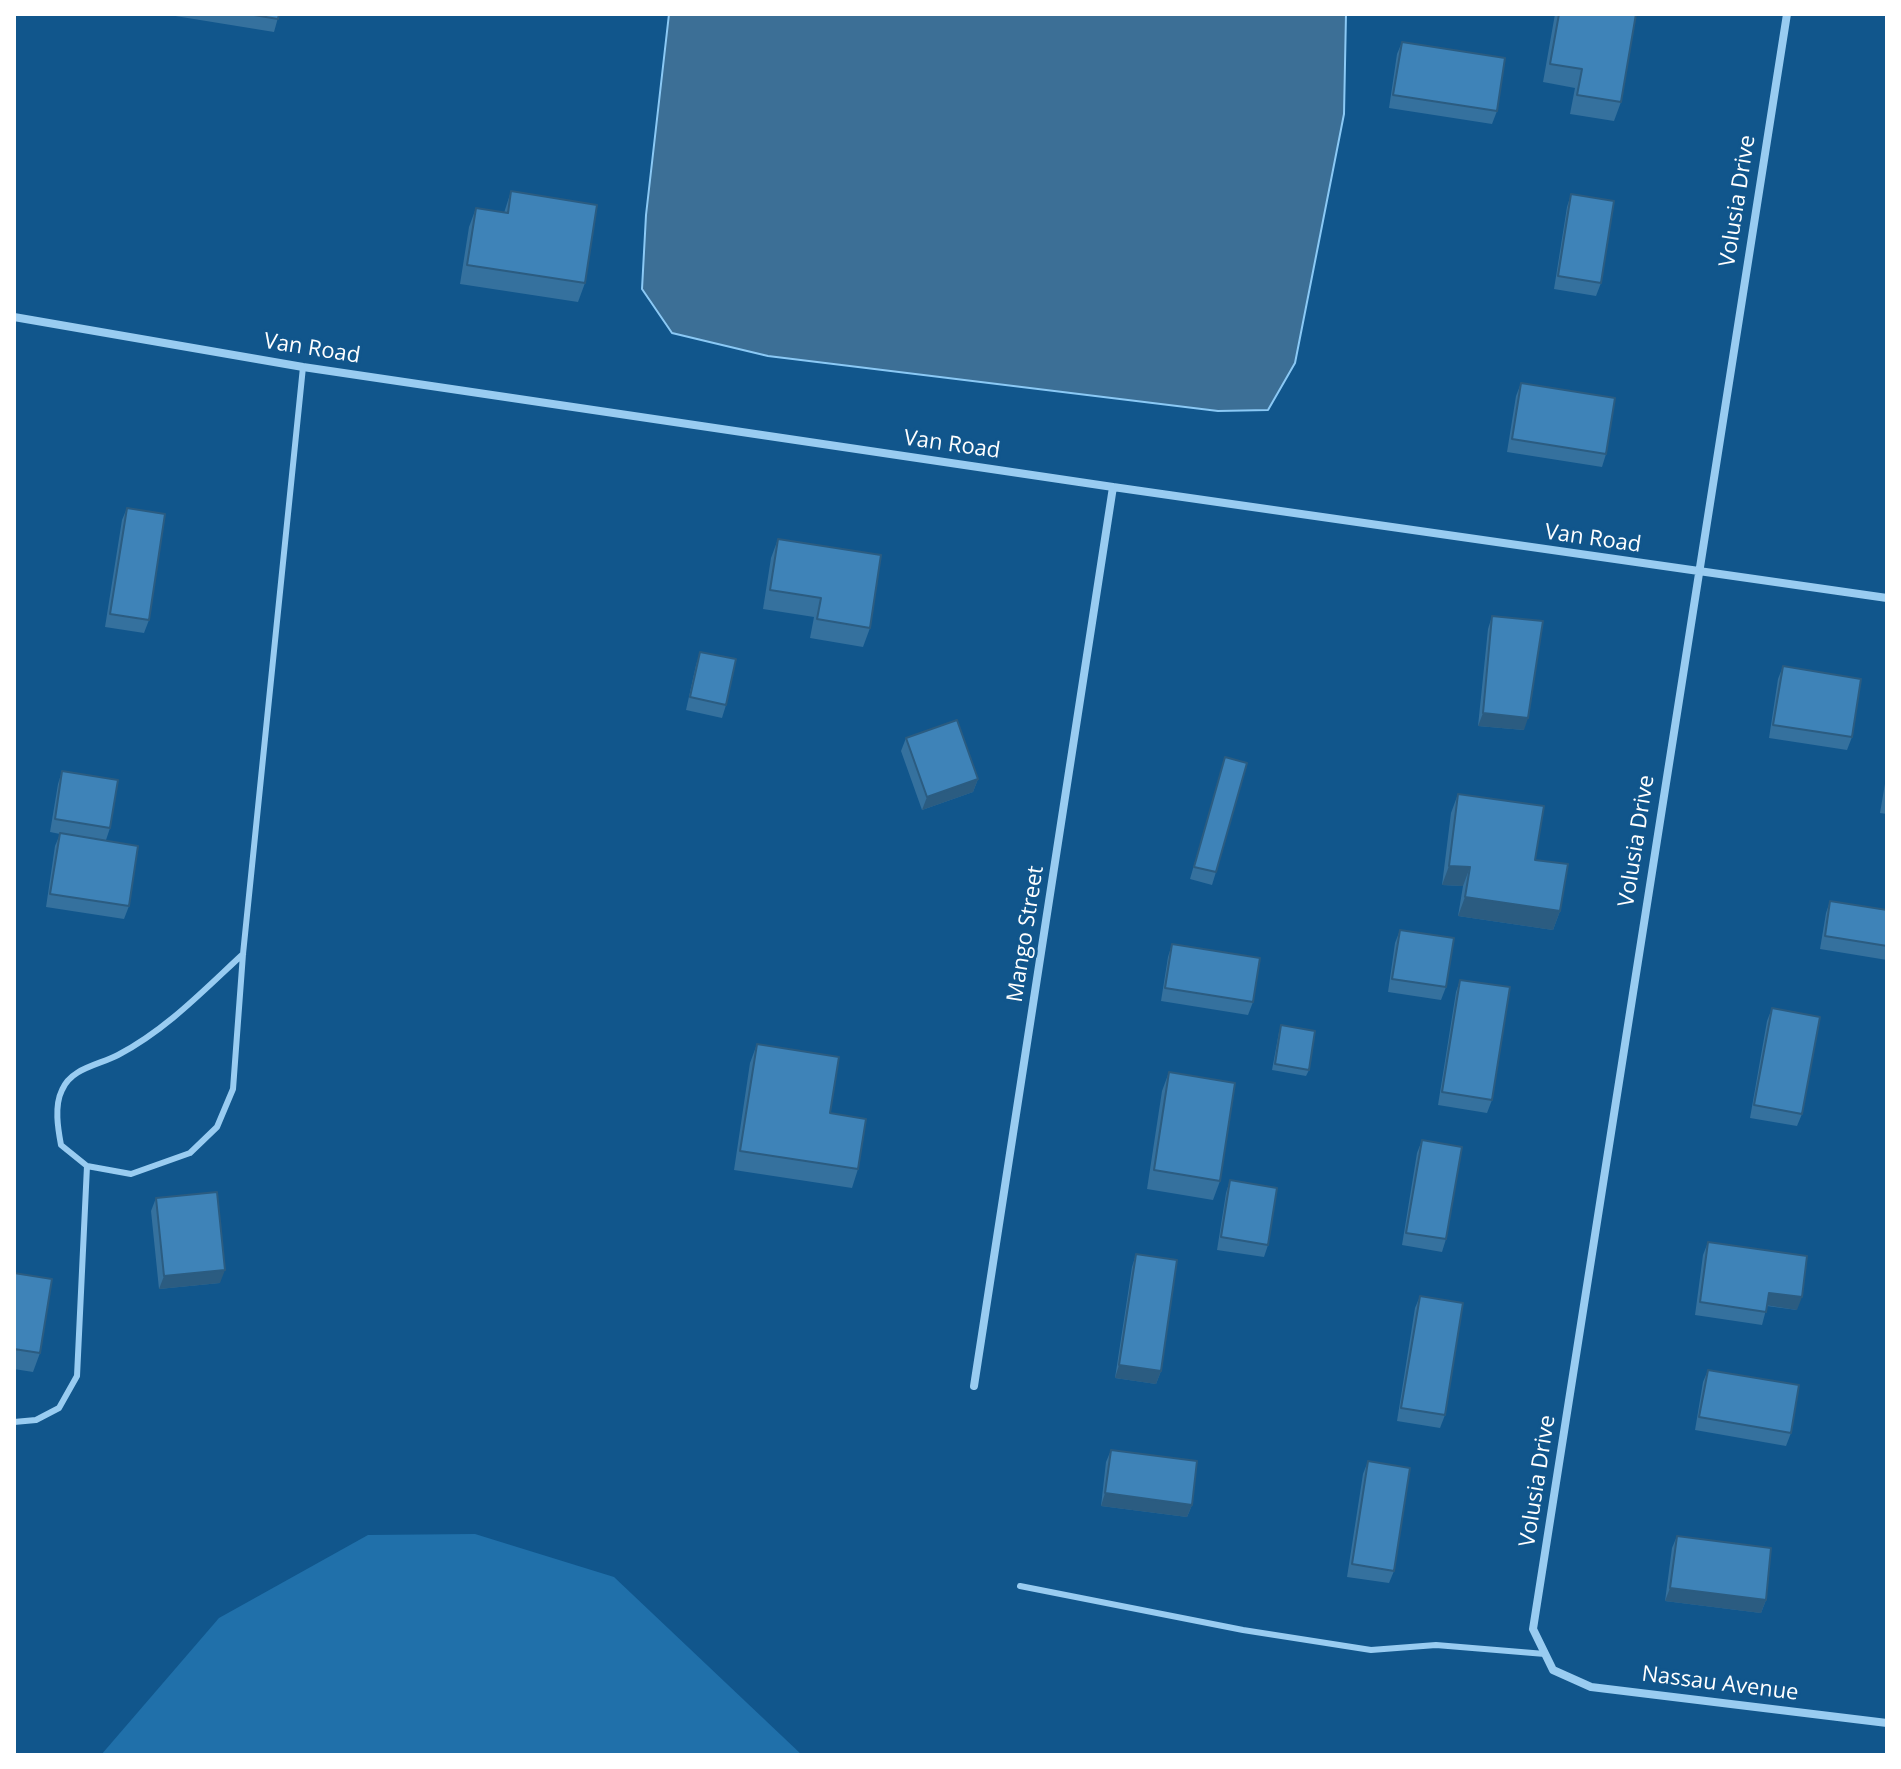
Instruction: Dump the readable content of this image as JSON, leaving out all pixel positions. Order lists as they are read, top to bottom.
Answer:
{
  "streets": {
    "street": [
      "Volusia Drive",
      "Van Road",
      "Mango Street",
      "Nassau Avenue"
    ]
  },
  "crossings": [
    ["Volusia Drive", "Van Road"],
    ["Volusia Drive", "Nassau Avenue"],
    ["Van Road", "Mango Street"]
  ]
}
